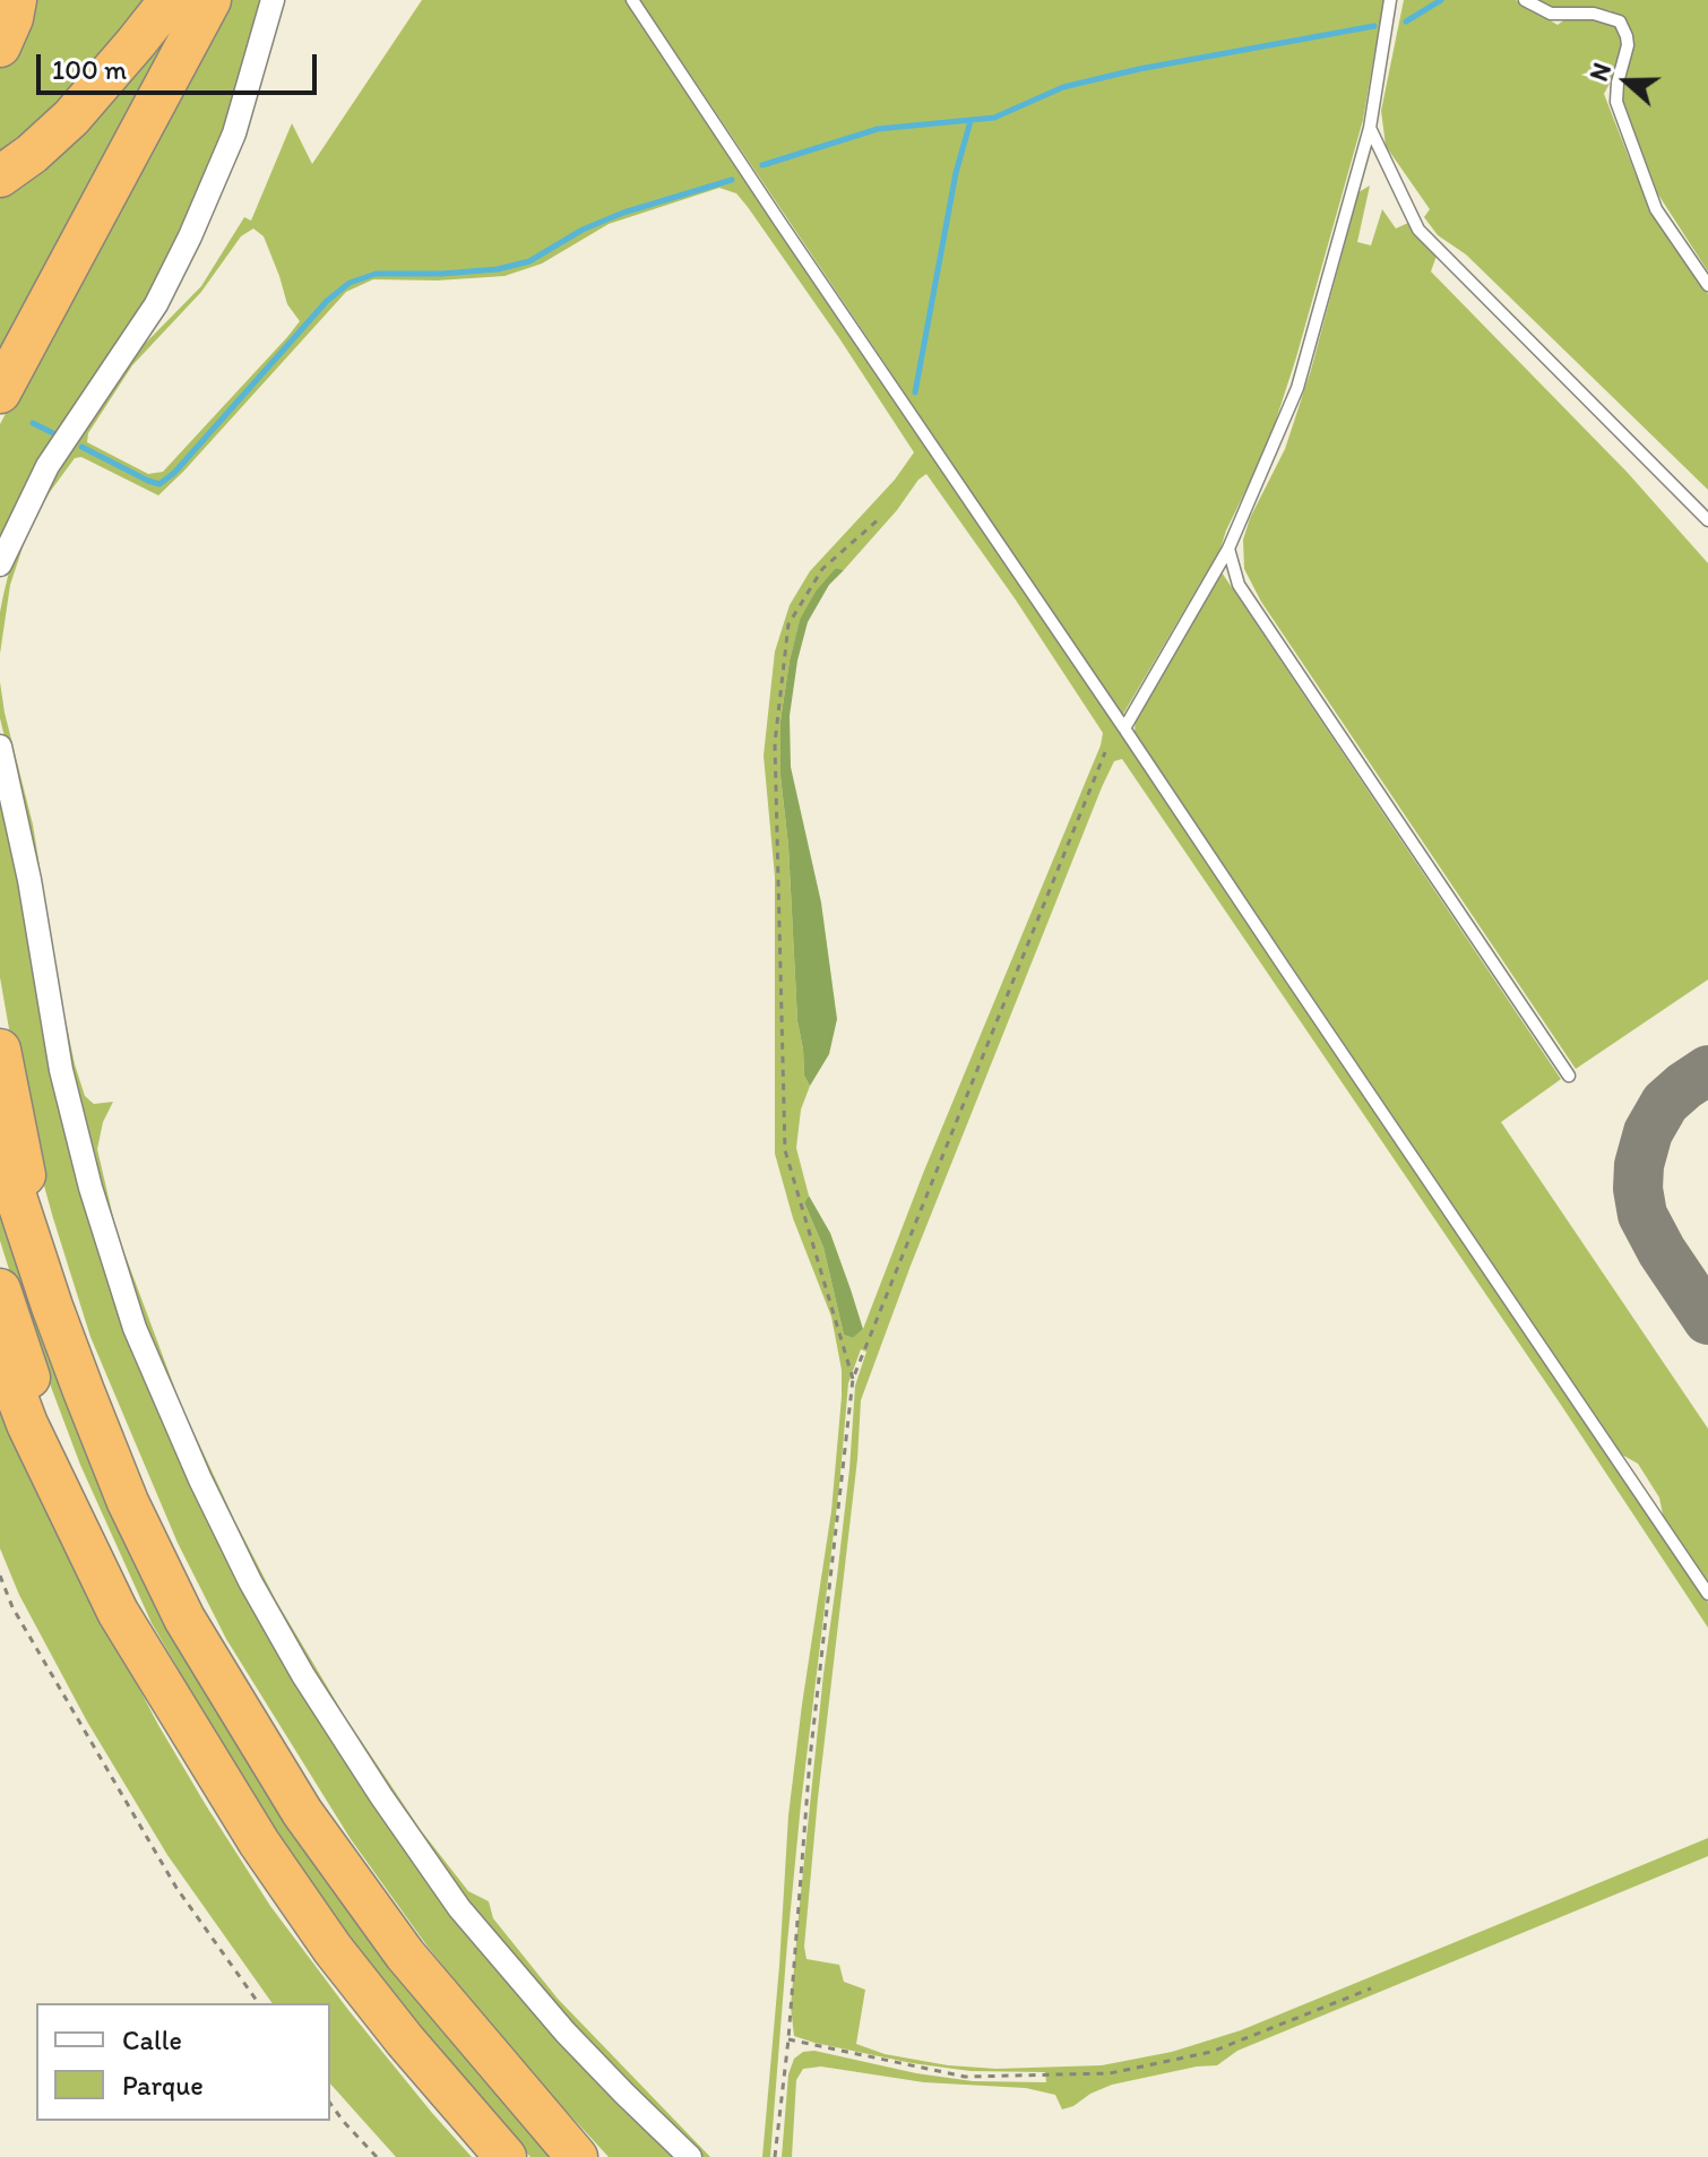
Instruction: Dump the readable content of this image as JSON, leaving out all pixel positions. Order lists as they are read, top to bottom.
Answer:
{
  "legend": ["Calle", "Parque"],
  "scale_bar": "100 m",
  "north": "left"
}
